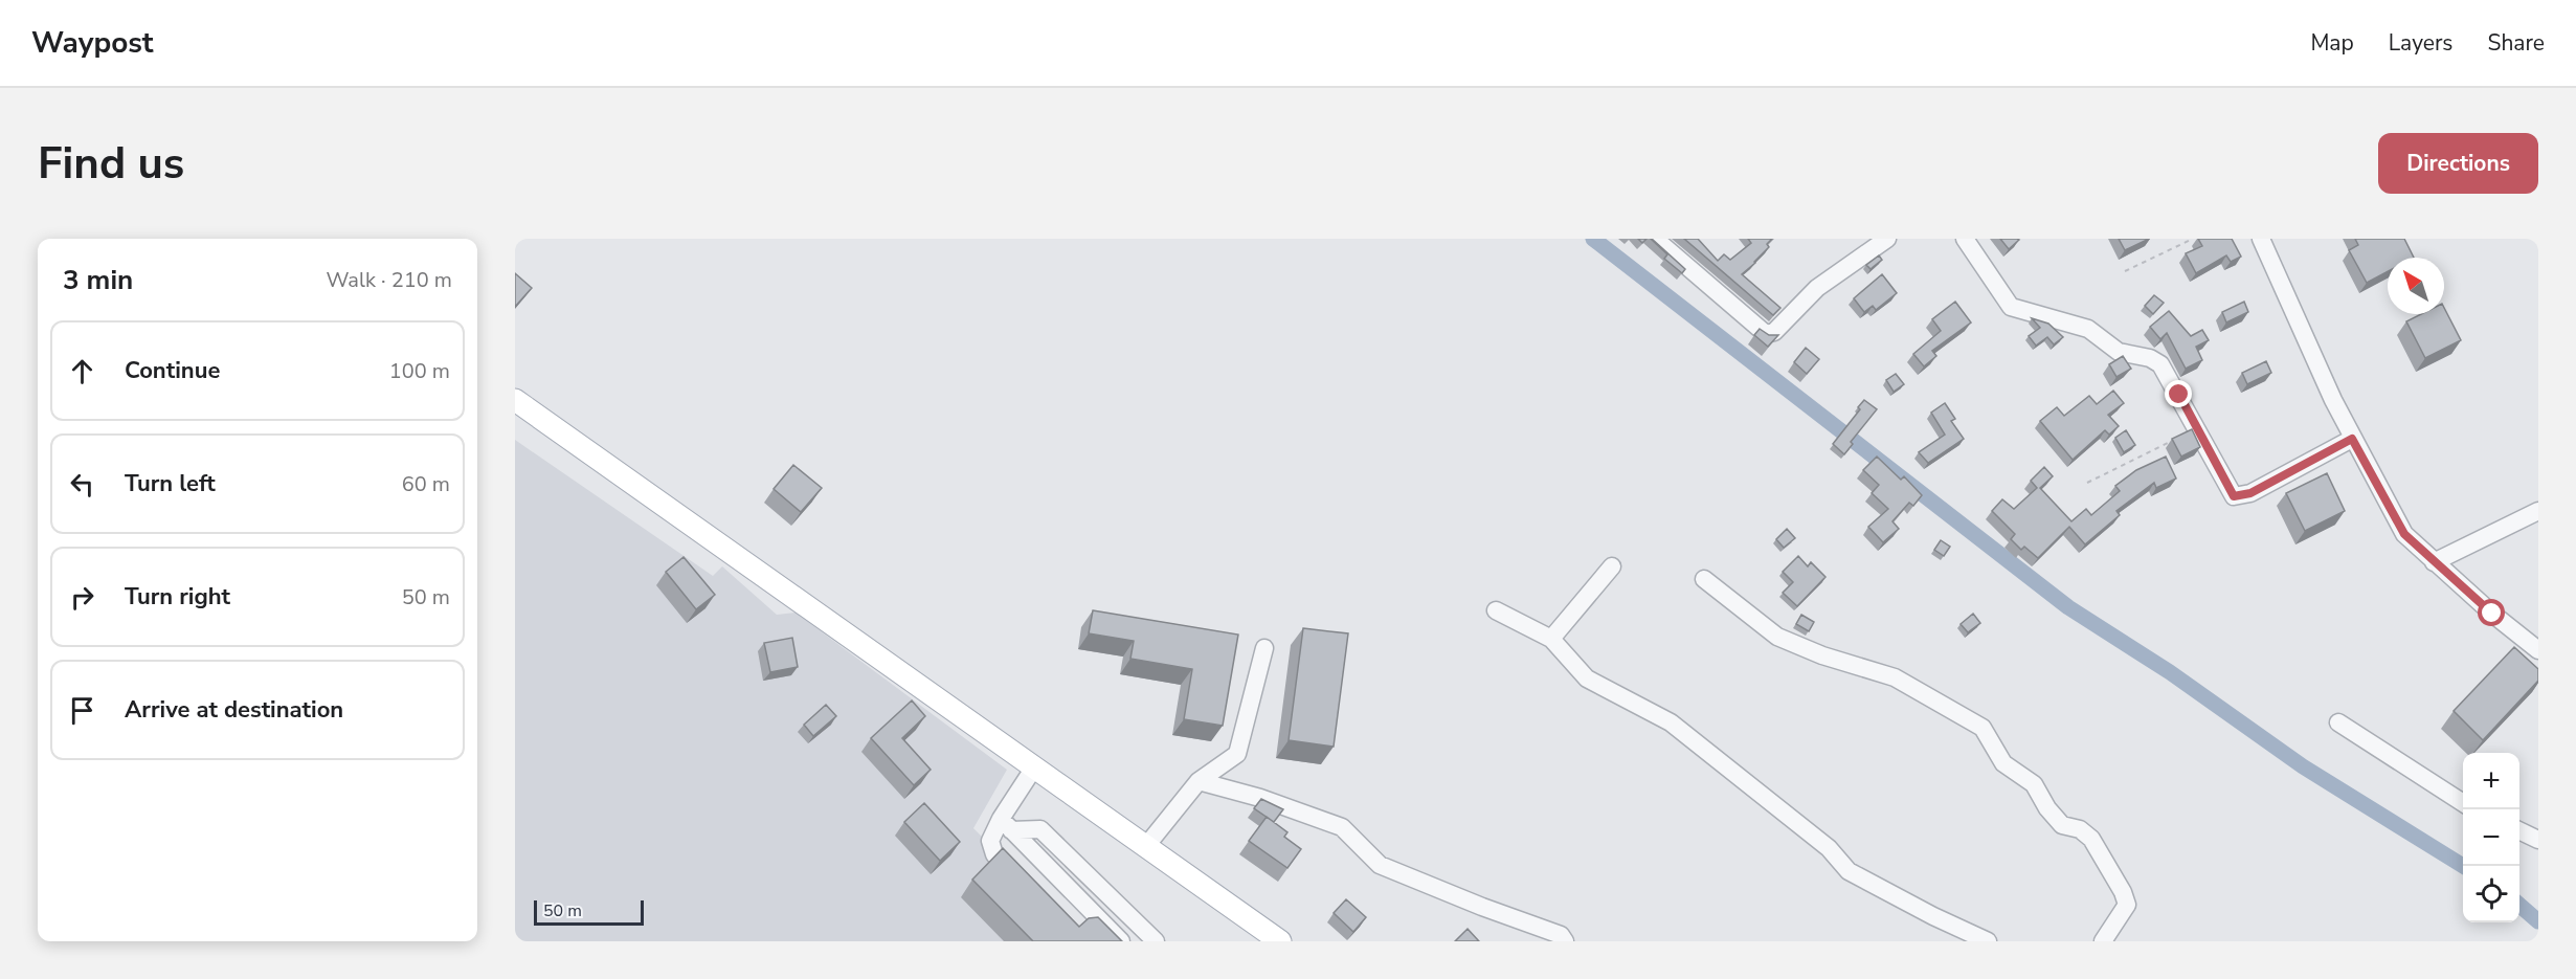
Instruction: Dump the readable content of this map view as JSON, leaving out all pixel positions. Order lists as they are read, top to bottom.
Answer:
{
  "scale_bar": "50 m",
  "north": "top left",
  "page": {
    "header": "Waypost",
    "nav": ["Map", "Layers", "Share"],
    "buttons": "Directions",
    "title": "Find us",
    "heading": ["3 min", "Walk · 210 m"],
    "list": [
      ["Continue", "100 m"],
      ["Turn left", "60 m"],
      ["Turn right", "50 m"],
      "Arrive at destination"
    ],
    "map_buttons": ["+", "−"],
    "scale": "50 m"
  }
}
